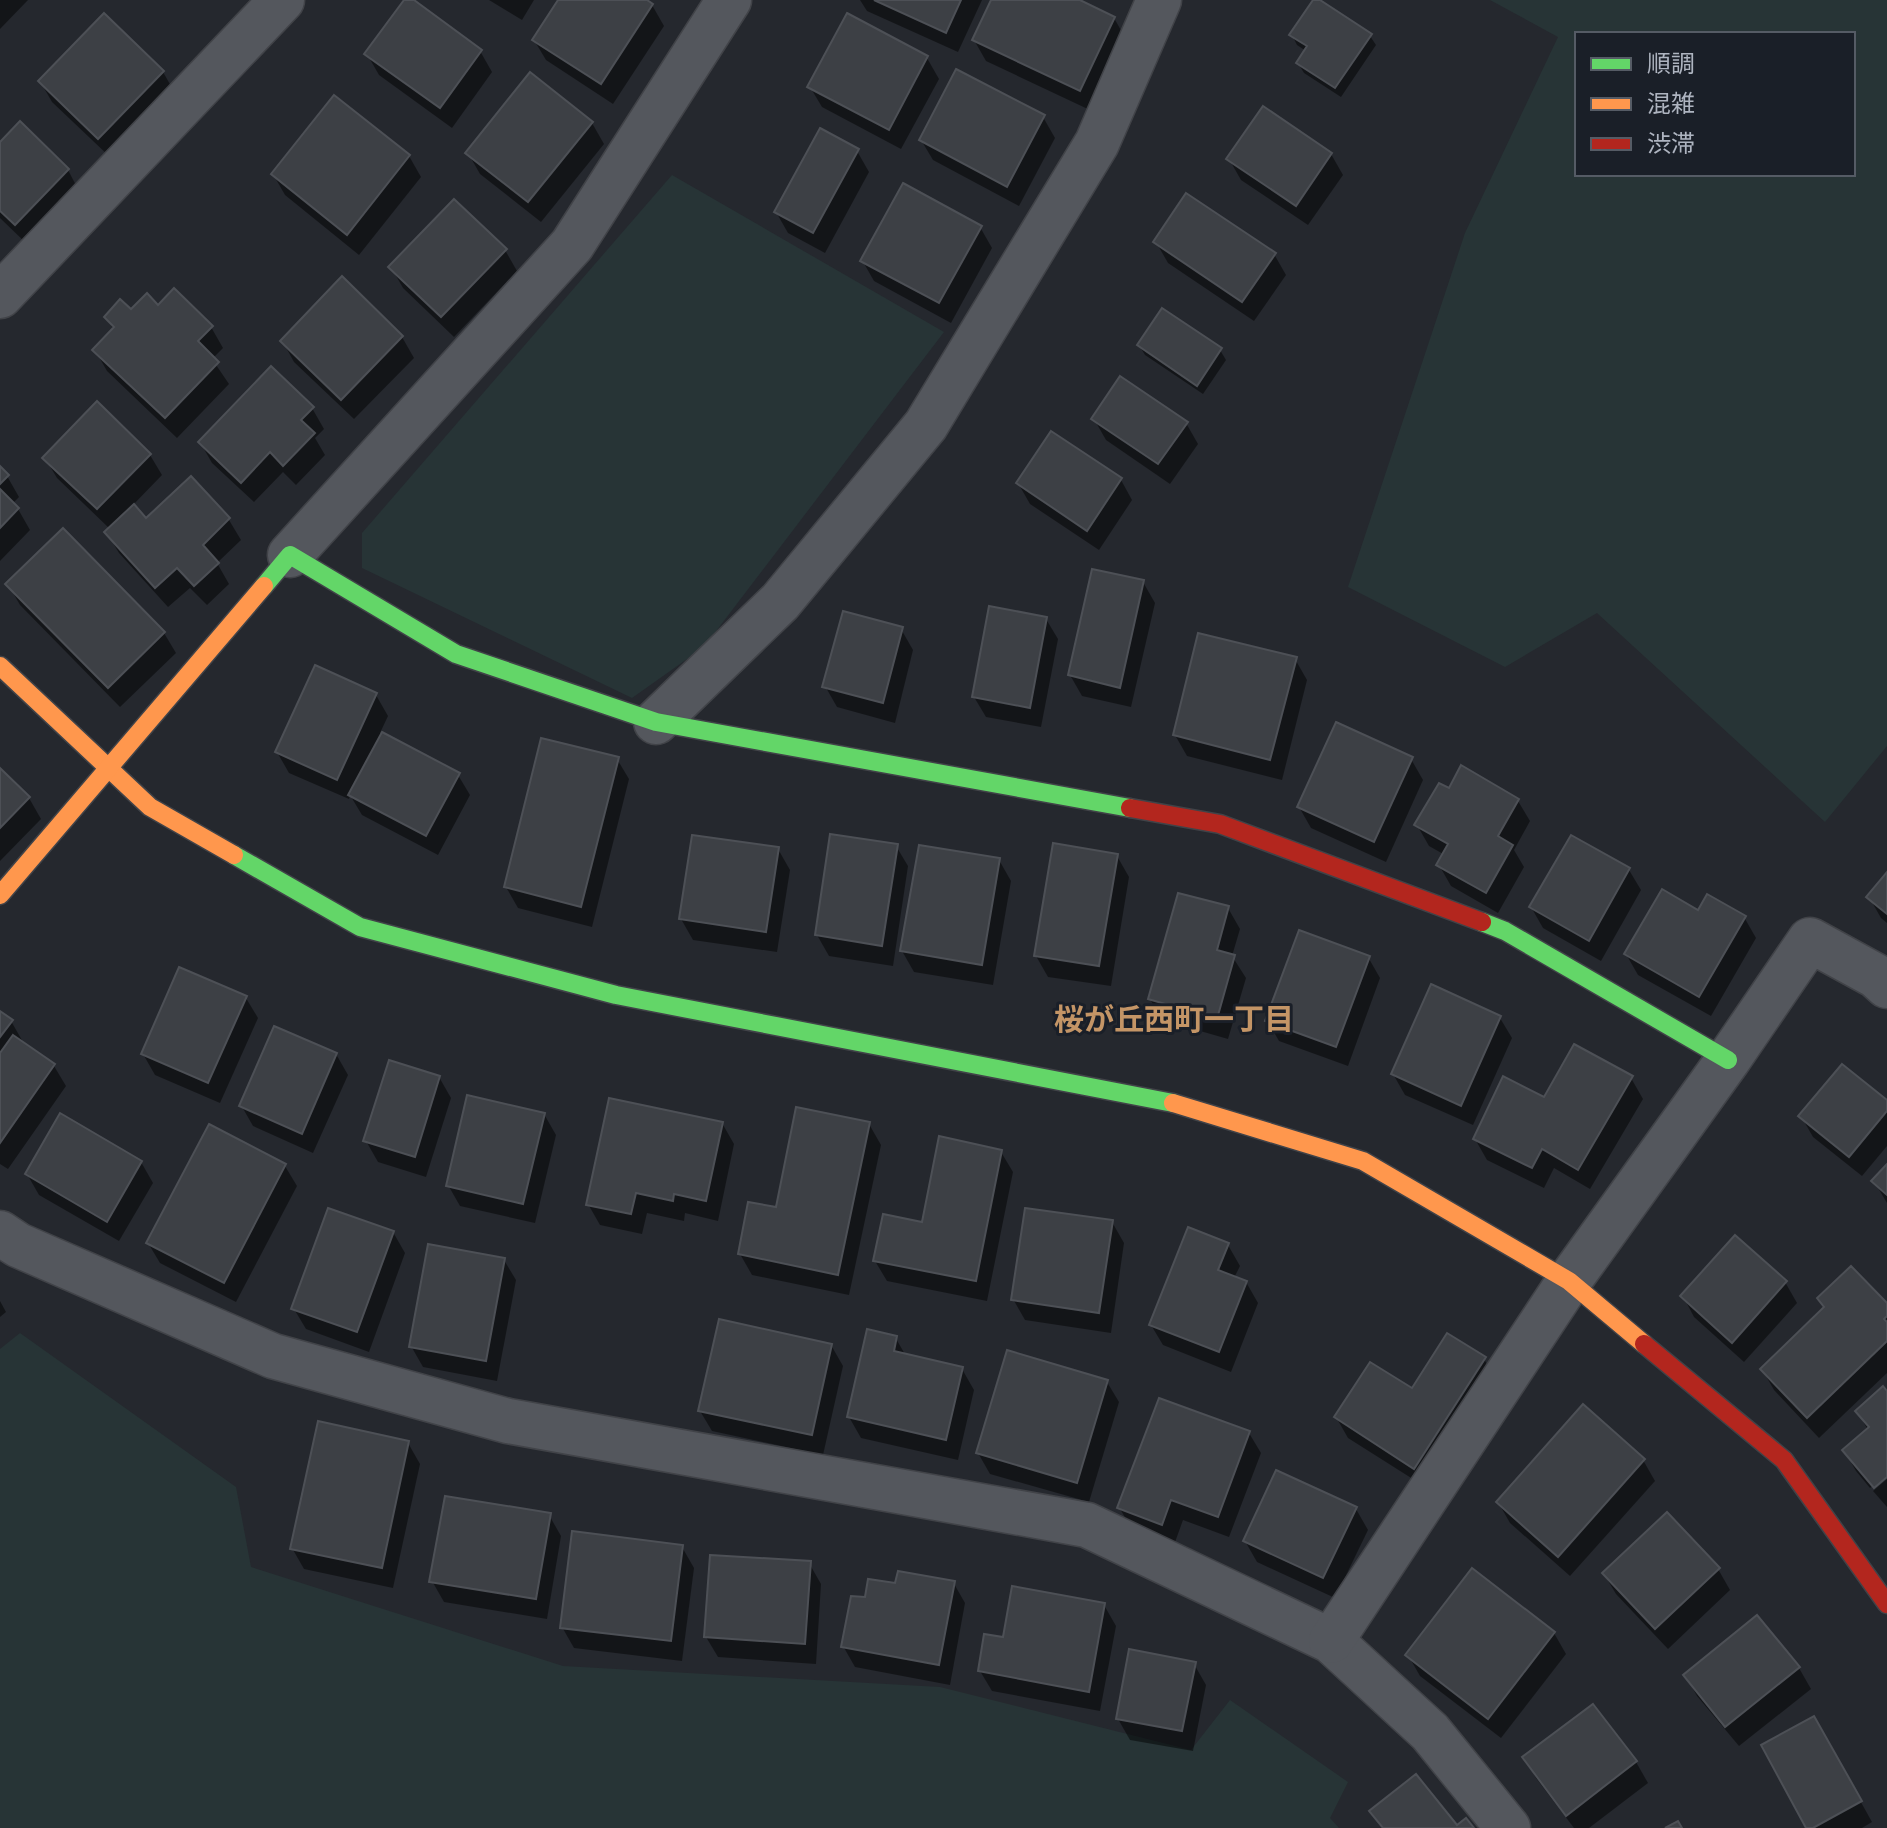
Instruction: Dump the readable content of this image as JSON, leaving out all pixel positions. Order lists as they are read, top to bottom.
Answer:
{
  "districts": ["桜が丘西町一丁目"],
  "legend": ["順調", "混雑", "渋滞"]
}
